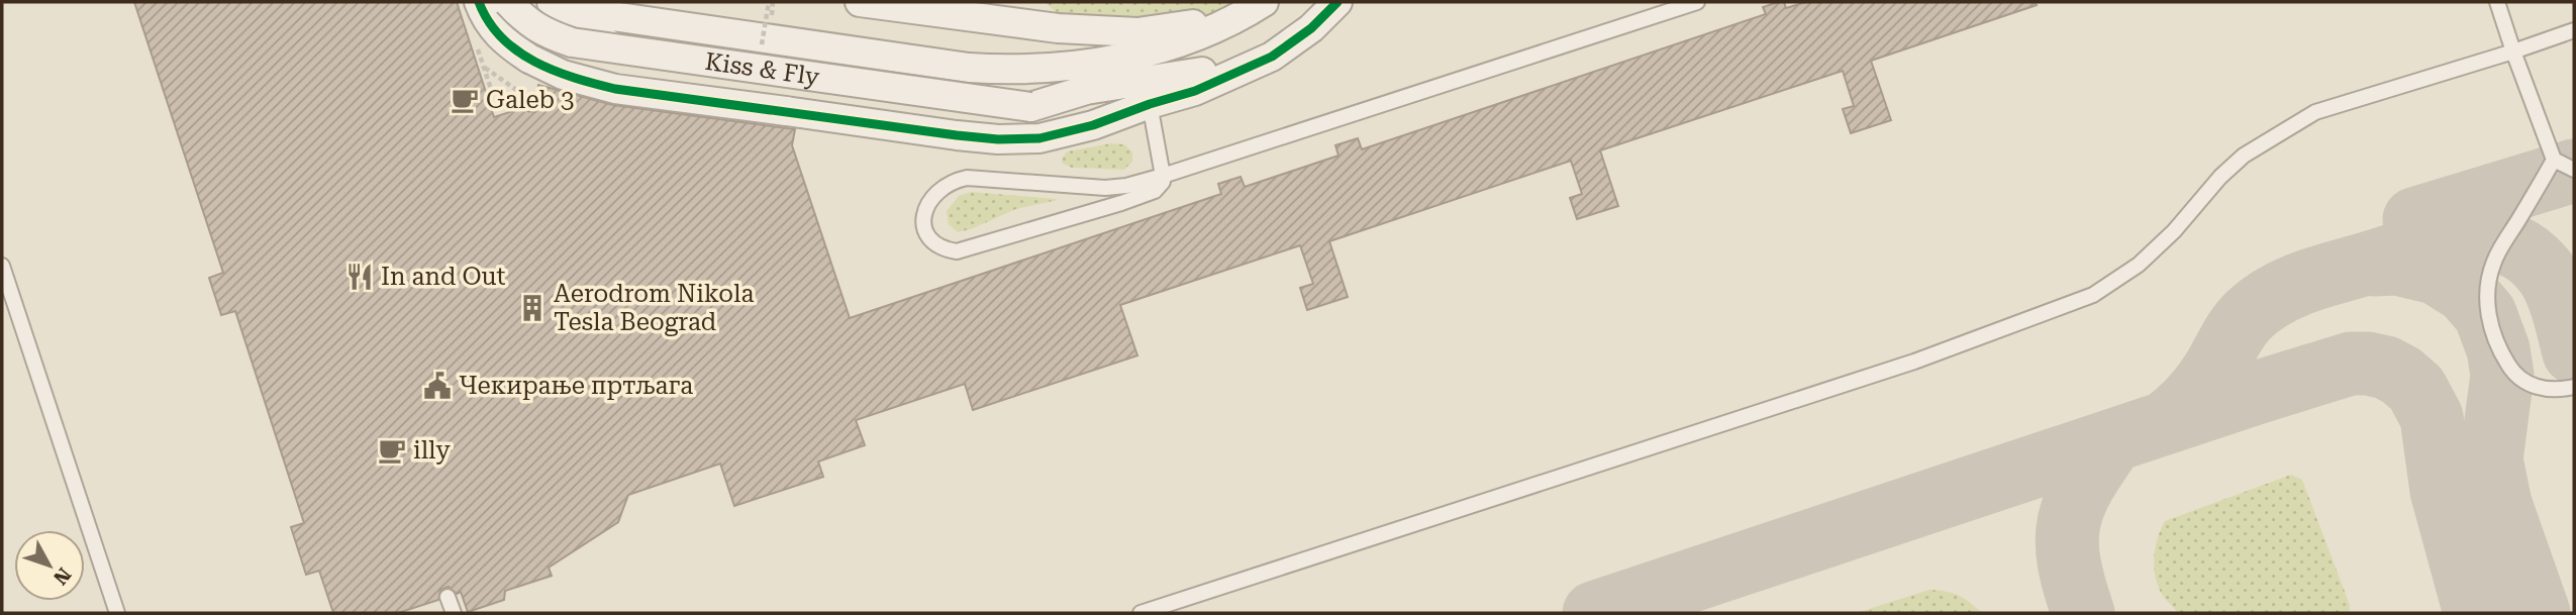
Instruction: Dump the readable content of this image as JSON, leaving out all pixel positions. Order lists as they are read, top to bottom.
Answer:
{
  "streets": {
    "street": ["Kiss & Fly"]
  },
  "places": {
    "cafe": ["Galeb 3", "illy"],
    "restaurant": ["In and Out"],
    "building": ["Aerodrom Nikola Tesla Beograd"],
    "public building": ["Чекирање пртљага"]
  },
  "north": "bottom right"
}
